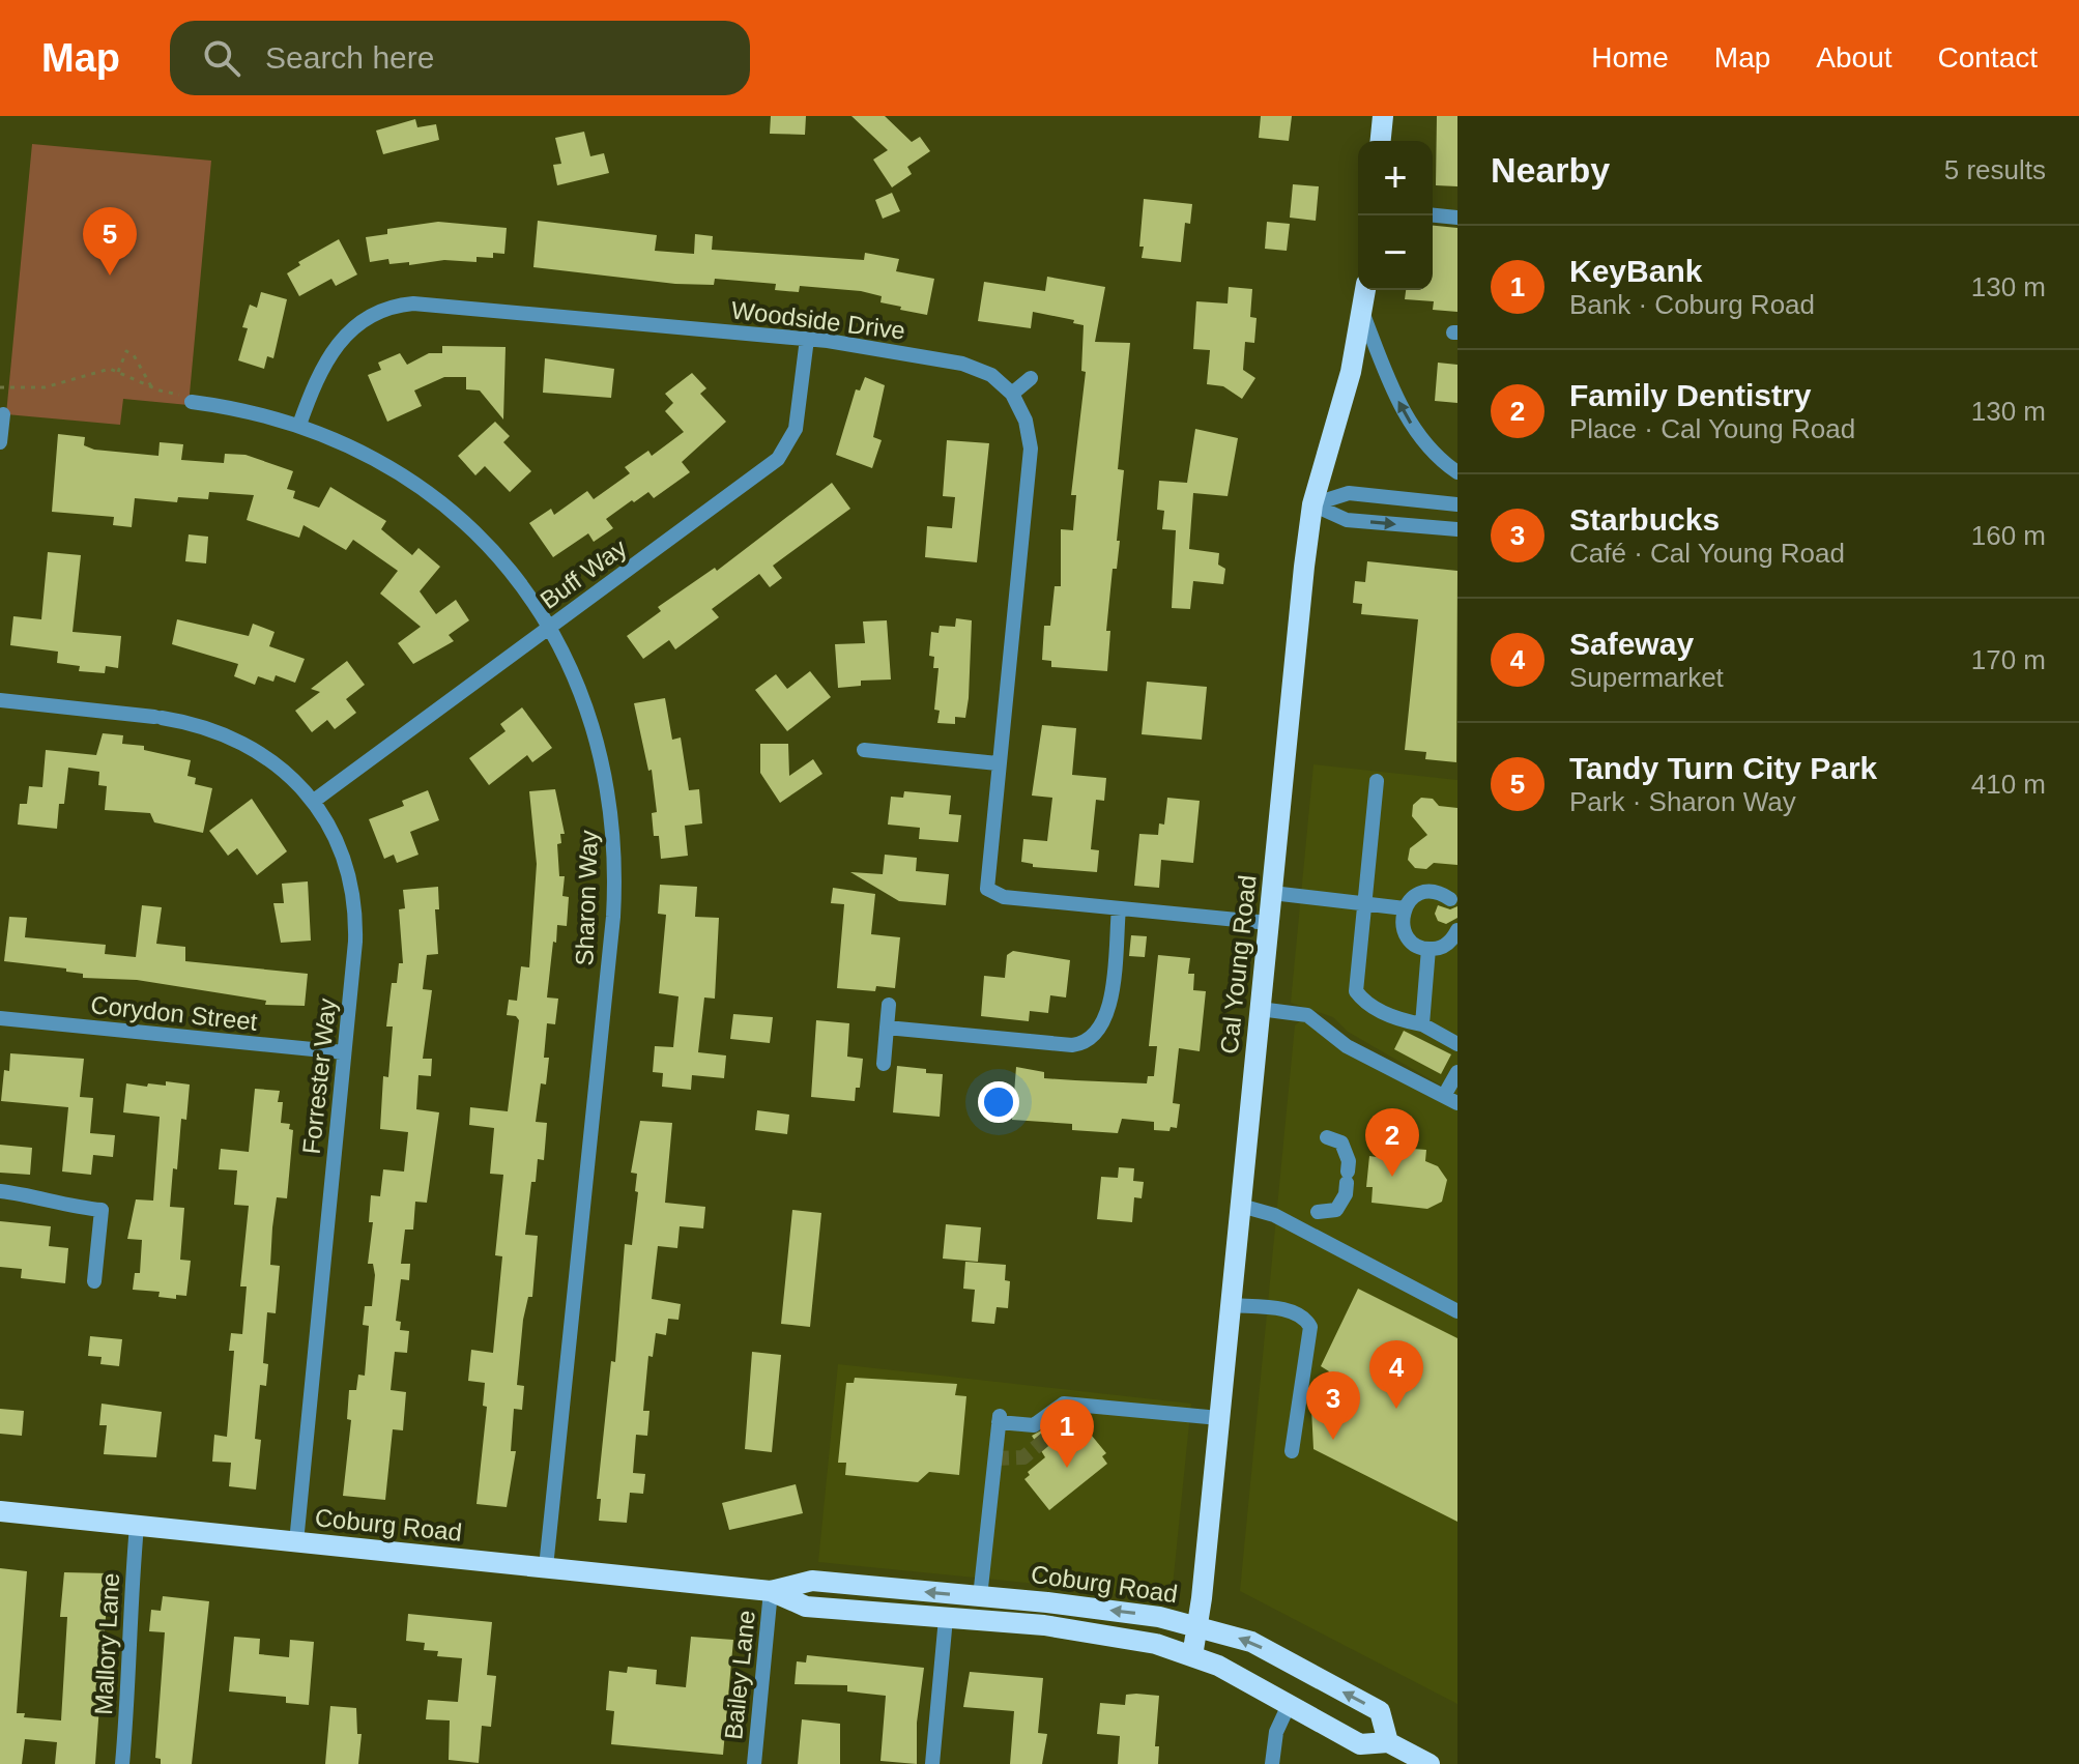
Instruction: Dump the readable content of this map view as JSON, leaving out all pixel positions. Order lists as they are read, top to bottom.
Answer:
{
  "streets": {
    "main road": ["Cal Young Road", "Coburg Road"],
    "street": [
      "Woodside Drive",
      "Buff Way",
      "Sharon Way",
      "Corydon Street",
      "Forrester Way",
      "Mallory Lane",
      "Bailey Lane"
    ]
  },
  "crossings": [
    ["Woodside Drive", "Buff Way"],
    ["Woodside Drive", "Sharon Way"],
    ["Buff Way", "Sharon Way"],
    ["Buff Way", "Forrester Way"],
    ["Sharon Way", "Coburg Road"],
    ["Cal Young Road", "Coburg Road"],
    ["Corydon Street", "Forrester Way"],
    ["Forrester Way", "Coburg Road"],
    ["Coburg Road", "Mallory Lane"],
    ["Coburg Road", "Bailey Lane"]
  ],
  "page": {
    "header": "Map",
    "search": "Search here",
    "nav": [
      "Home",
      "Map",
      "About",
      "Contact"
    ],
    "heading": ["Nearby", "5 results"],
    "map_buttons": ["+", "−"],
    "pins": [
      "5",
      "2",
      "4",
      "3",
      "1"
    ],
    "list": [
      {
        "mark": "1",
        "name": "KeyBank",
        "note": "Bank · Coburg Road",
        "value": "130 m"
      },
      {
        "mark": "2",
        "name": "Family Dentistry",
        "note": "Place · Cal Young Road",
        "value": "130 m"
      },
      {
        "mark": "3",
        "name": "Starbucks",
        "note": "Café · Cal Young Road",
        "value": "160 m"
      },
      {
        "mark": "4",
        "name": "Safeway",
        "note": "Supermarket",
        "value": "170 m"
      },
      {
        "mark": "5",
        "name": "Tandy Turn City Park",
        "note": "Park · Sharon Way",
        "value": "410 m"
      }
    ]
  }
}
